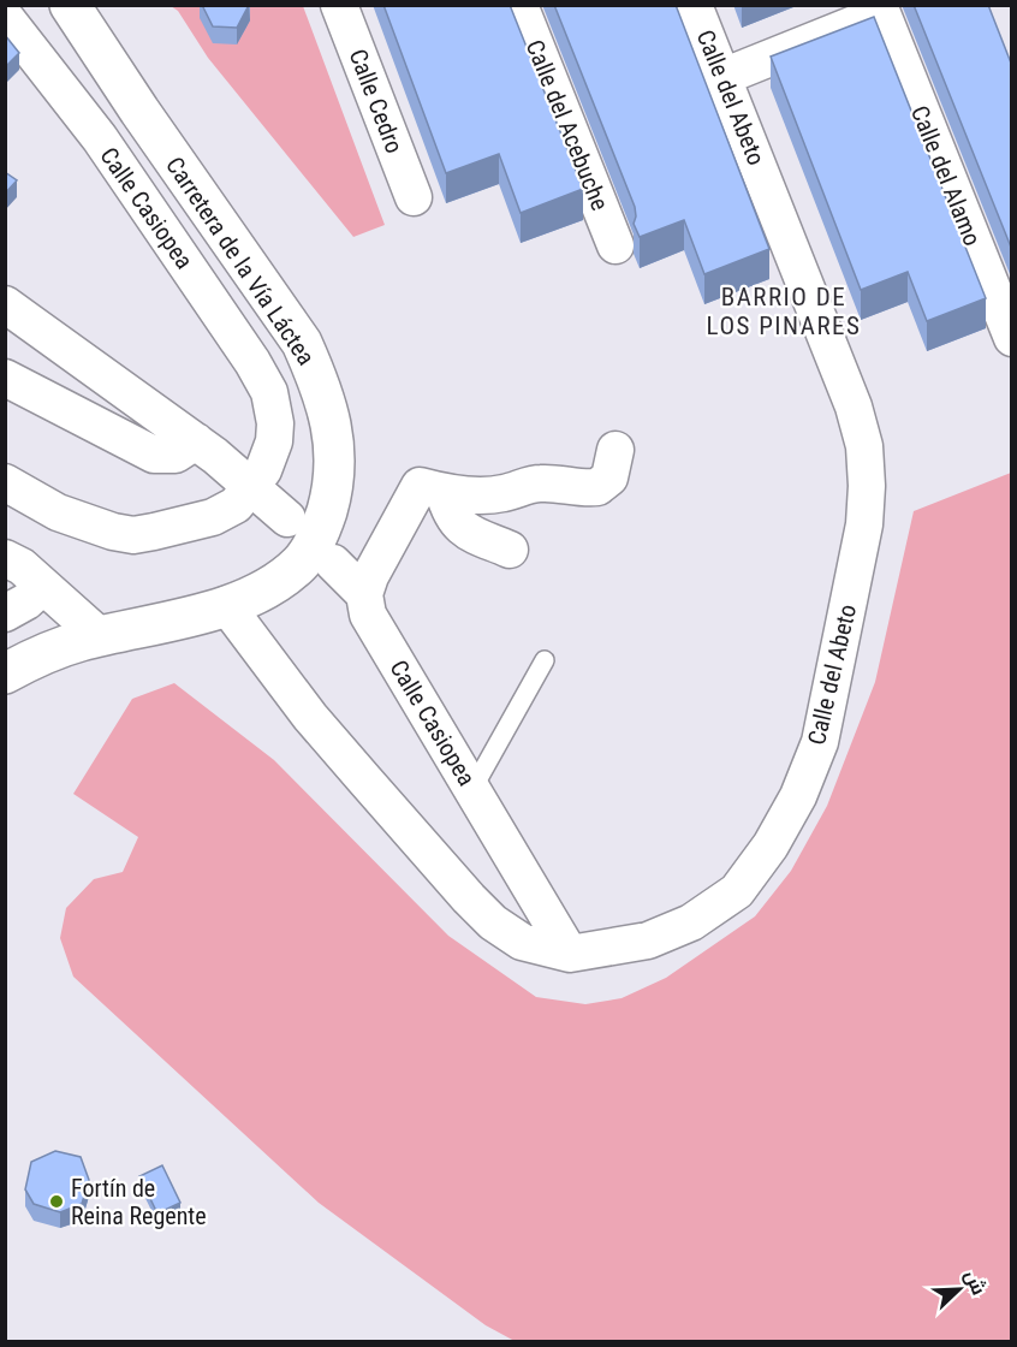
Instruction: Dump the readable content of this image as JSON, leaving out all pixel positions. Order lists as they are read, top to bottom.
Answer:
{
  "streets": {
    "street": [
      "Calle del Abeto",
      "Calle Cedro",
      "Calle del Acebuche",
      "Calle del Alamo",
      "Calle Casiopea",
      "Carretera de la Vía Láctea"
    ]
  },
  "crossings": [
    ["Calle del Abeto", "Calle Casiopea"],
    ["Calle del Abeto", "Carretera de la Vía Láctea"]
  ],
  "districts": ["BARRIO DE LOS PINARES"],
  "places": ["Fortín de Reina Regente"],
  "north": "top right"
}
